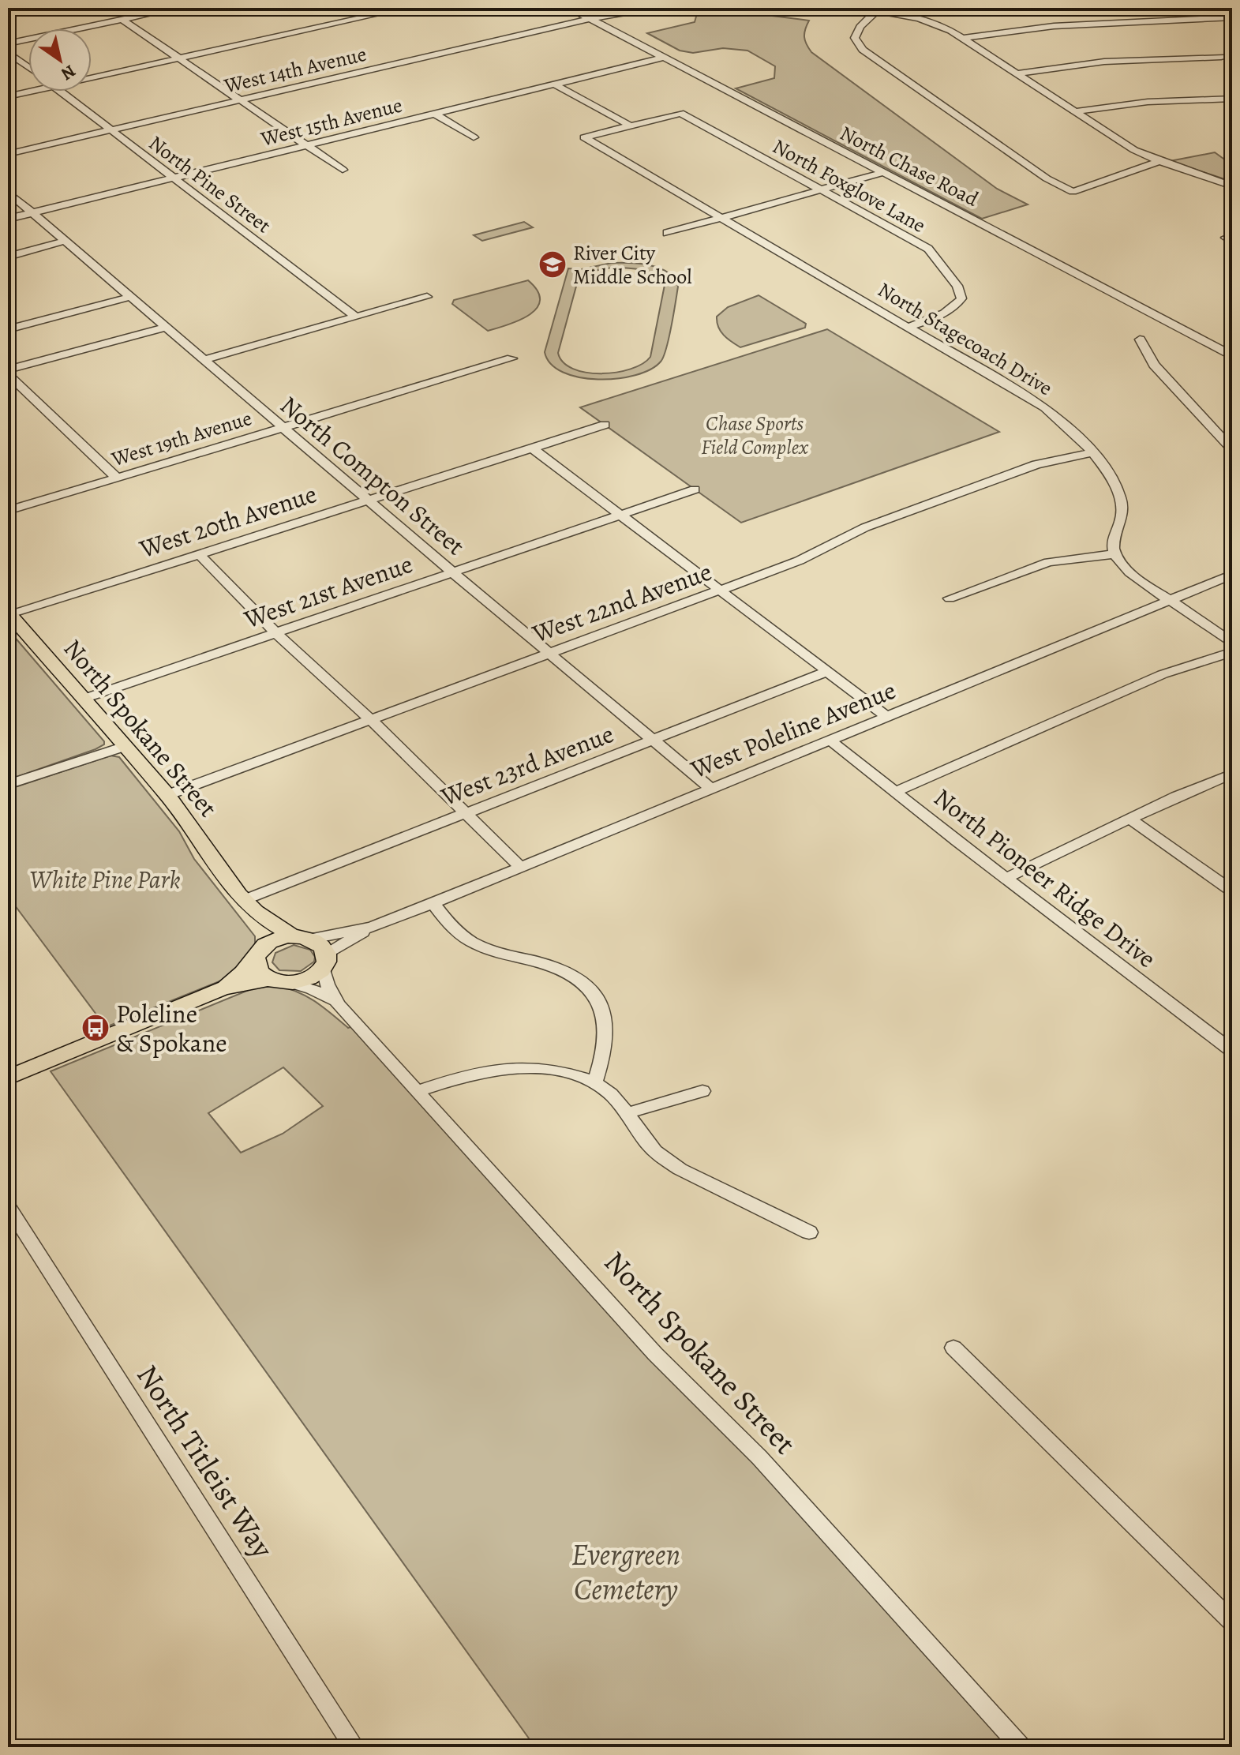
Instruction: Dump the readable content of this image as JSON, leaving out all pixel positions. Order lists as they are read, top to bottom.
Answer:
{
  "streets": {
    "main road": ["North Spokane Street"],
    "street": [
      "West 14th Avenue",
      "West 15th Avenue",
      "North Chase Road",
      "North Pine Street",
      "North Foxglove Lane",
      "North Stagecoach Drive",
      "West 19th Avenue",
      "North Compton Street",
      "West 20th Avenue",
      "West 21st Avenue",
      "West 22nd Avenue",
      "West Poleline Avenue",
      "West 23rd Avenue",
      "North Pioneer Ridge Drive",
      "North Titleist Way"
    ]
  },
  "crossings": [
    ["West 14th Avenue", "North Chase Road"],
    ["West 14th Avenue", "North Pine Street"],
    ["West 15th Avenue", "North Chase Road"],
    ["West 15th Avenue", "North Pine Street"],
    ["West 15th Avenue", "North Compton Street"],
    ["North Foxglove Lane", "North Stagecoach Drive"],
    ["North Stagecoach Drive", "West 22nd Avenue"],
    ["West 19th Avenue", "North Compton Street"],
    ["North Compton Street", "West 20th Avenue"],
    ["North Compton Street", "West 21st Avenue"],
    ["North Compton Street", "West 22nd Avenue"],
    ["North Compton Street", "West Poleline Avenue"],
    ["North Compton Street", "West 23rd Avenue"],
    ["West 20th Avenue", "North Spokane Street"],
    ["West 21st Avenue", "North Spokane Street"],
    ["West 22nd Avenue", "North Spokane Street"],
    ["North Spokane Street", "West Poleline Avenue"],
    ["North Spokane Street", "West 23rd Avenue"],
    ["West Poleline Avenue", "North Pioneer Ridge Drive"]
  ],
  "parks": ["Chase Sports Field Complex", "White Pine Park", "Evergreen Cemetery"],
  "places": {
    "school or university": ["River City Middle School"],
    "bus stop": ["Poleline & Spokane"]
  },
  "north": "bottom right"
}
